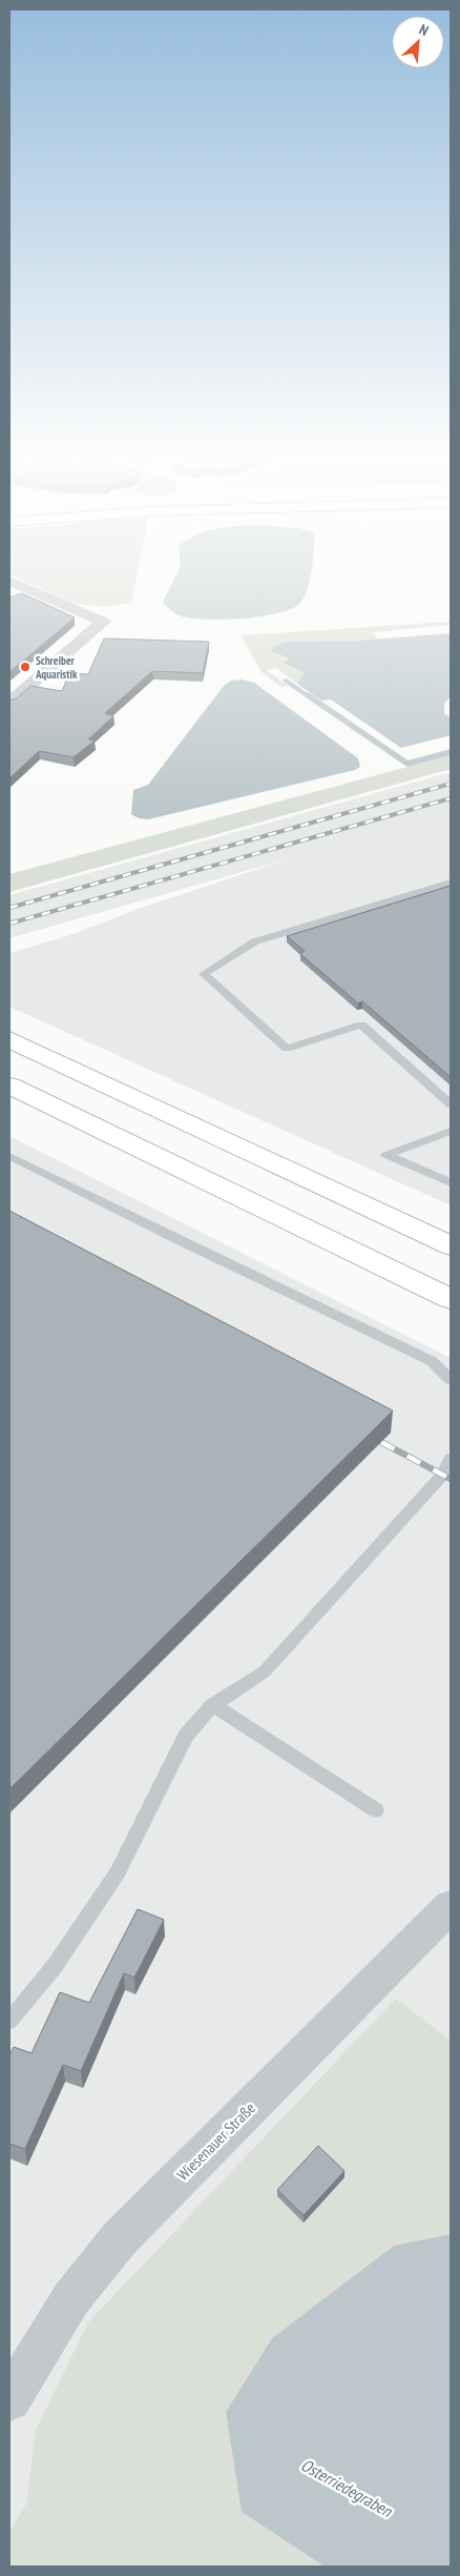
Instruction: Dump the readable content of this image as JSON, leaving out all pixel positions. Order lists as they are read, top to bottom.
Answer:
{
  "streets": {
    "street": ["Wiesenauer Straße"]
  },
  "water": ["Osterriedegraben"],
  "places": ["Schreiber Aquaristik"],
  "north": "top right"
}
